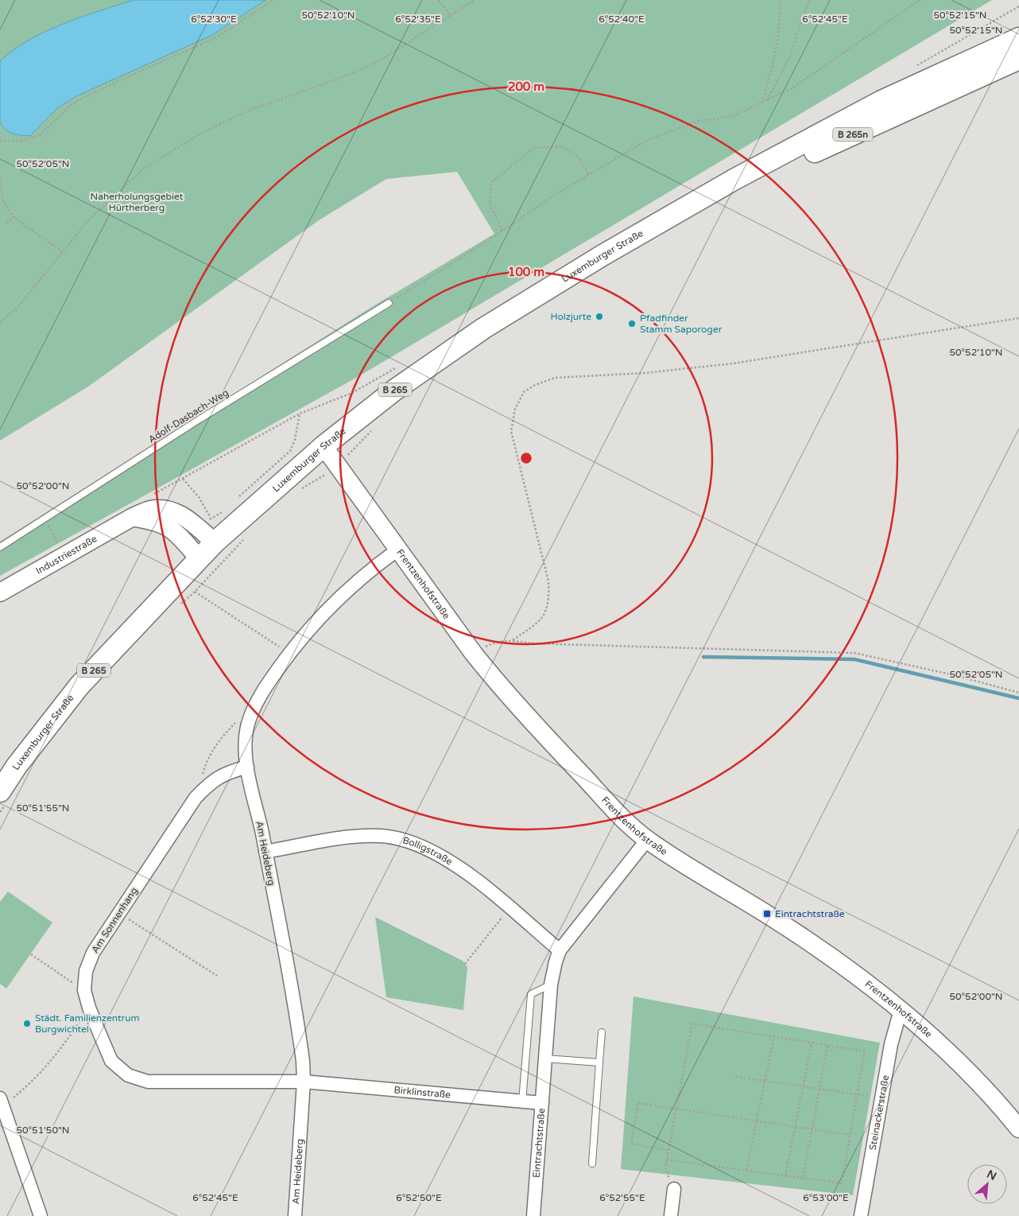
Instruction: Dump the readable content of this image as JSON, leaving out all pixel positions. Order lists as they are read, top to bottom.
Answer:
{
  "streets": {
    "main road": ["B 265n", "Luxemburger Straße", "B 265"],
    "street": [
      "Industriestraße",
      "Frentzenhofstraße",
      "Bolligstraße",
      "Am Heideberg",
      "Am Sonnenhang",
      "Birklinstraße",
      "Steinackerstraße",
      "Eintrachtstraße"
    ],
    "lane": ["Adolf-Dasbach-Weg"]
  },
  "crossings": [
    ["B 265n", "Luxemburger Straße"],
    ["Luxemburger Straße", "Industriestraße"],
    ["Luxemburger Straße", "Frentzenhofstraße"],
    ["Frentzenhofstraße", "Am Heideberg"],
    ["Frentzenhofstraße", "Steinackerstraße"],
    ["Frentzenhofstraße", "Eintrachtstraße"],
    ["Bolligstraße", "Am Heideberg"],
    ["Bolligstraße", "Eintrachtstraße"],
    ["Am Heideberg", "Am Sonnenhang"],
    ["Am Heideberg", "Birklinstraße"],
    ["Am Sonnenhang", "Birklinstraße"],
    ["Birklinstraße", "Eintrachtstraße"]
  ],
  "parks": ["Naherholungsgebiet Hürtherberg"],
  "places": {
    "other": ["Holzjurte", "Pfadfinder Stamm Saporoger", "Städt. Familienzentrum Burgwichtel"],
    "transit": ["Eintrachtstraße"]
  },
  "north": "top right",
  "coordinates": [
    "50°52'10\"N",
    "50°52'15\"N",
    "6°52'30\"E",
    "6°52'35\"E",
    "6°52'40\"E",
    "6°52'45\"E",
    "50°52'05\"N",
    "50°52'00\"N",
    "50°51'55\"N",
    "50°51'50\"N",
    "6°52'50\"E",
    "6°52'55\"E",
    "6°53'00\"E"
  ],
  "rings": ["200 m", "100 m"]
}
